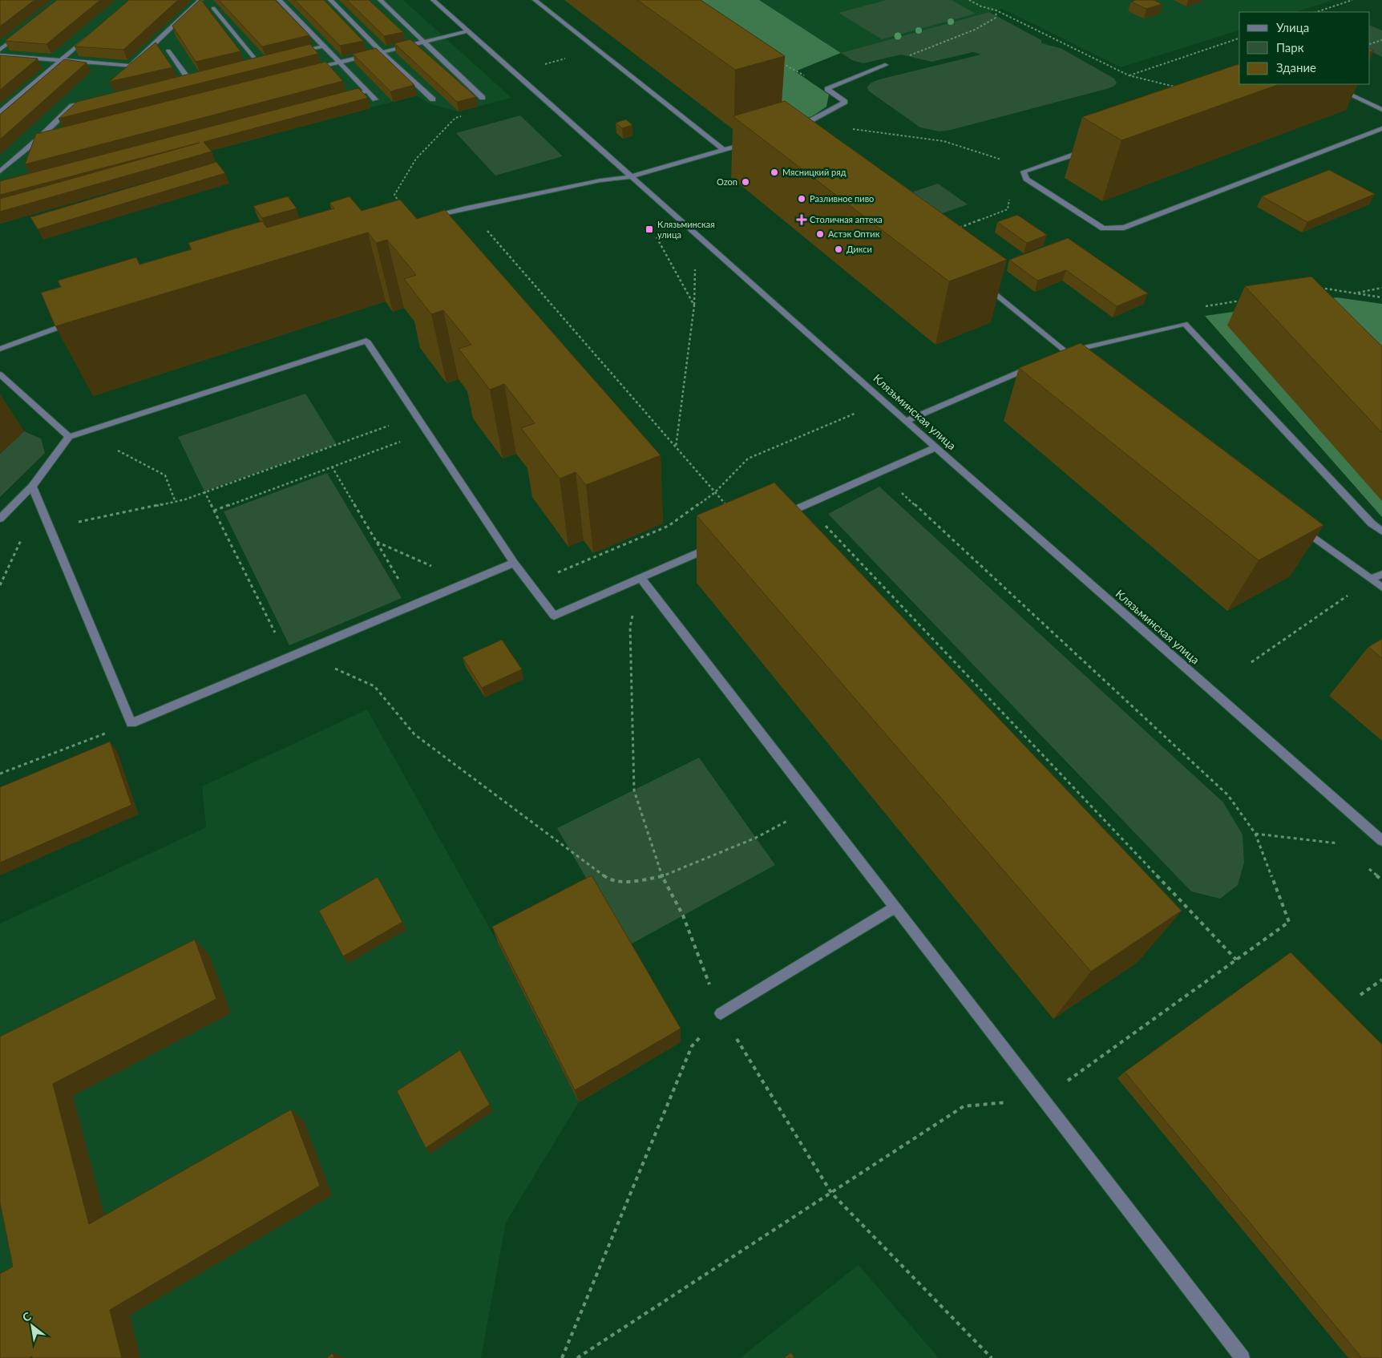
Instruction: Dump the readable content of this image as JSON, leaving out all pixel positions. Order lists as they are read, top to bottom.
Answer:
{
  "streets": {
    "street": ["Клязьминская улица"]
  },
  "places": {
    "other": [
      "Мясницкий ряд",
      "Ozon",
      "Разливное пиво",
      "Астэк Оптик",
      "Дикси"
    ],
    "health": ["Столичная аптека"],
    "transit": ["Клязьминская улица"]
  },
  "legend": ["Улица", "Парк", "Здание"],
  "north": "top left"
}
